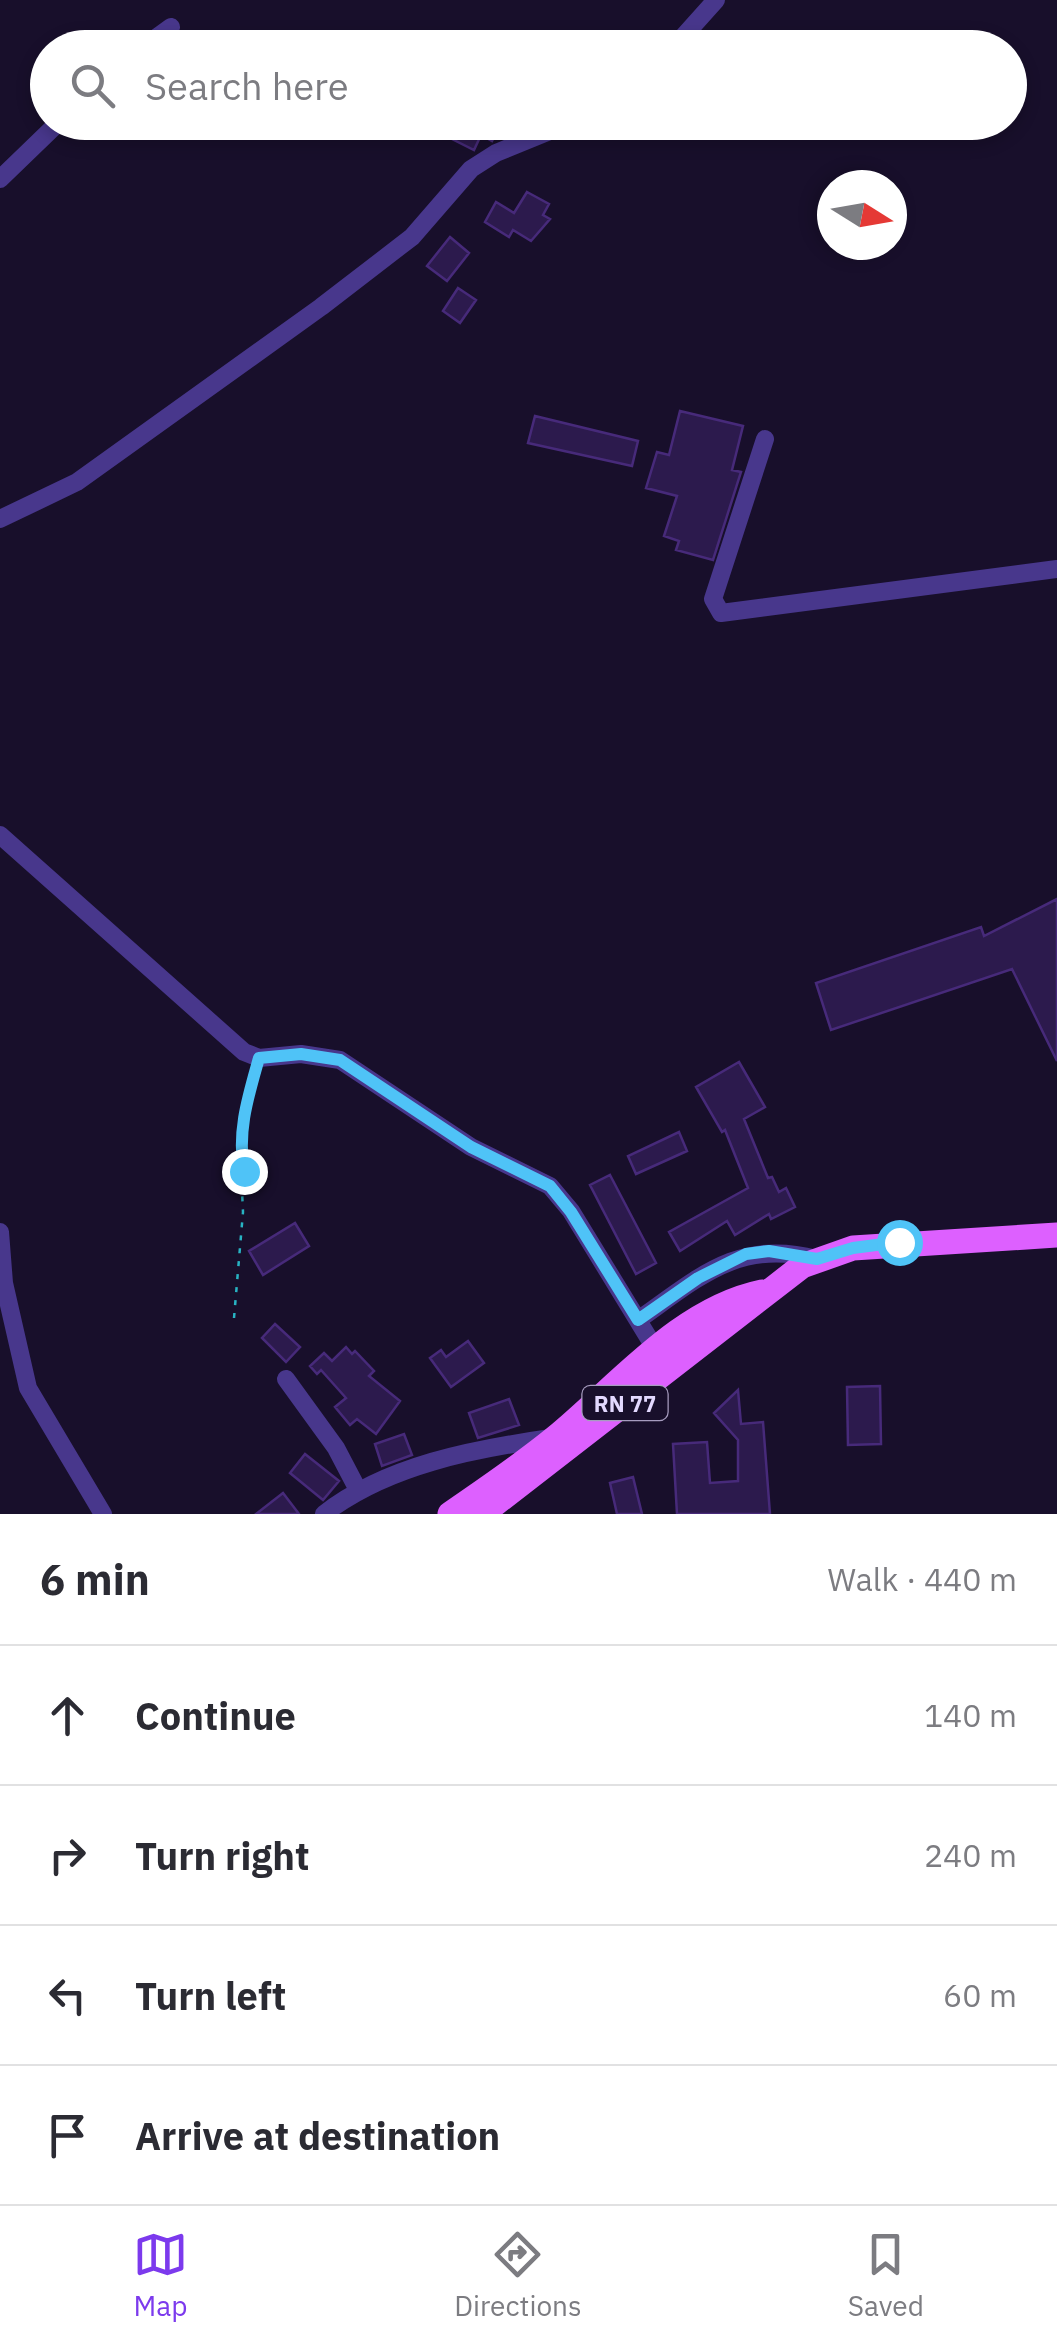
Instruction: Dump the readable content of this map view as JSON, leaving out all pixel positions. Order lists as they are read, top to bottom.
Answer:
{
  "streets": {
    "main road": ["RN 77"]
  },
  "north": "right",
  "page": {
    "search": "Search here",
    "heading": ["6 min", "Walk · 440 m"],
    "list": [
      ["Continue", "140 m"],
      ["Turn right", "240 m"],
      ["Turn left", "60 m"],
      "Arrive at destination"
    ],
    "nav": ["Map", "Directions", "Saved"]
  }
}
